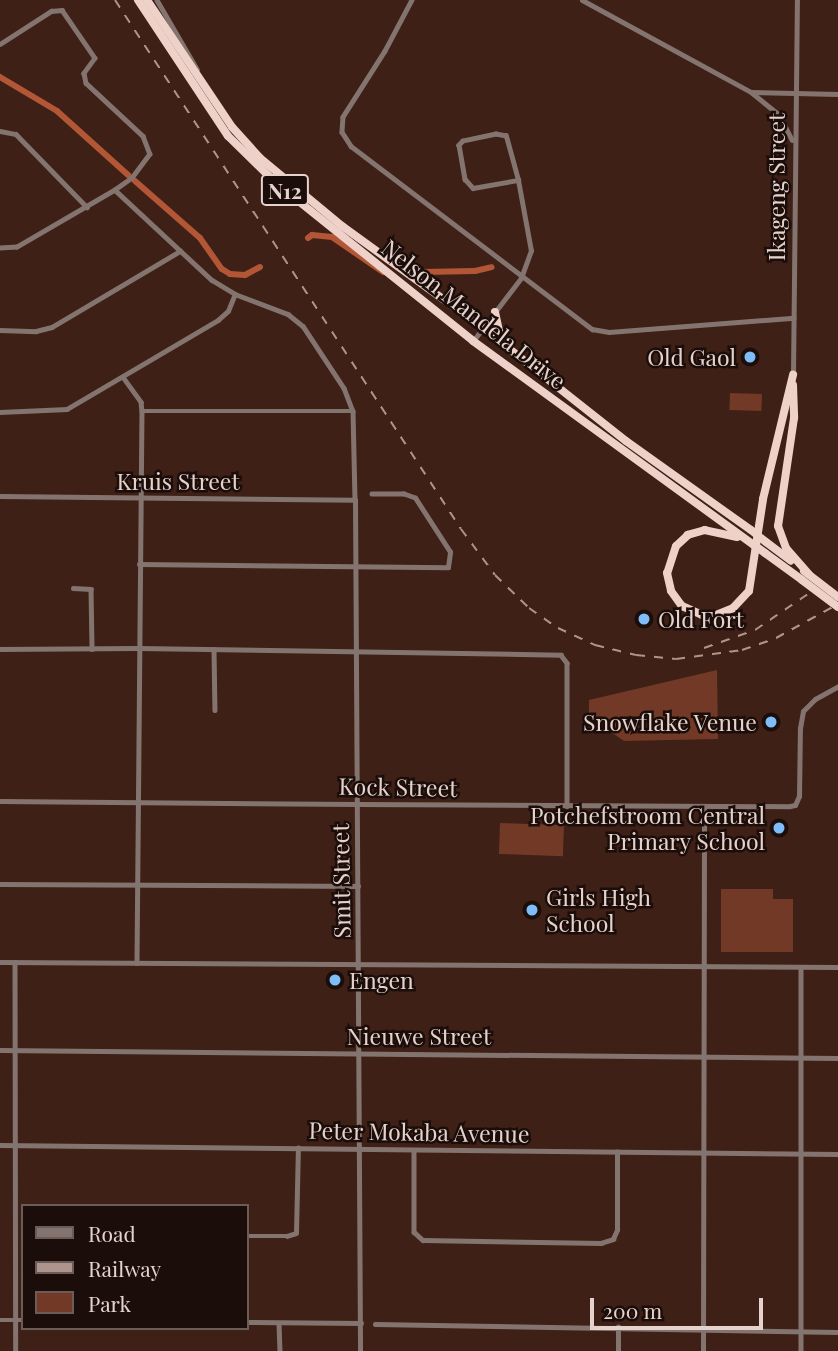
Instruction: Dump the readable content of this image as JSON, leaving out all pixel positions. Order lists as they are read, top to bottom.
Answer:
{
  "streets": {
    "highway": ["N12", "Nelson Mandela Drive"],
    "street": [
      "Ikageng Street",
      "Kruis Street",
      "Kock Street",
      "Smit Street",
      "Nieuwe Street",
      "Peter Mokaba Avenue"
    ]
  },
  "crossings": [
    ["Kruis Street", "Smit Street"],
    ["Kock Street", "Smit Street"],
    ["Smit Street", "Nieuwe Street"],
    ["Smit Street", "Peter Mokaba Avenue"]
  ],
  "places": [
    "Old Gaol",
    "Old Fort",
    "Snowflake Venue",
    "Potchefstroom Central Primary School",
    "Girls High School",
    "Engen"
  ],
  "legend": ["Road", "Railway", "Park"],
  "scale_bar": "200 m"
}
